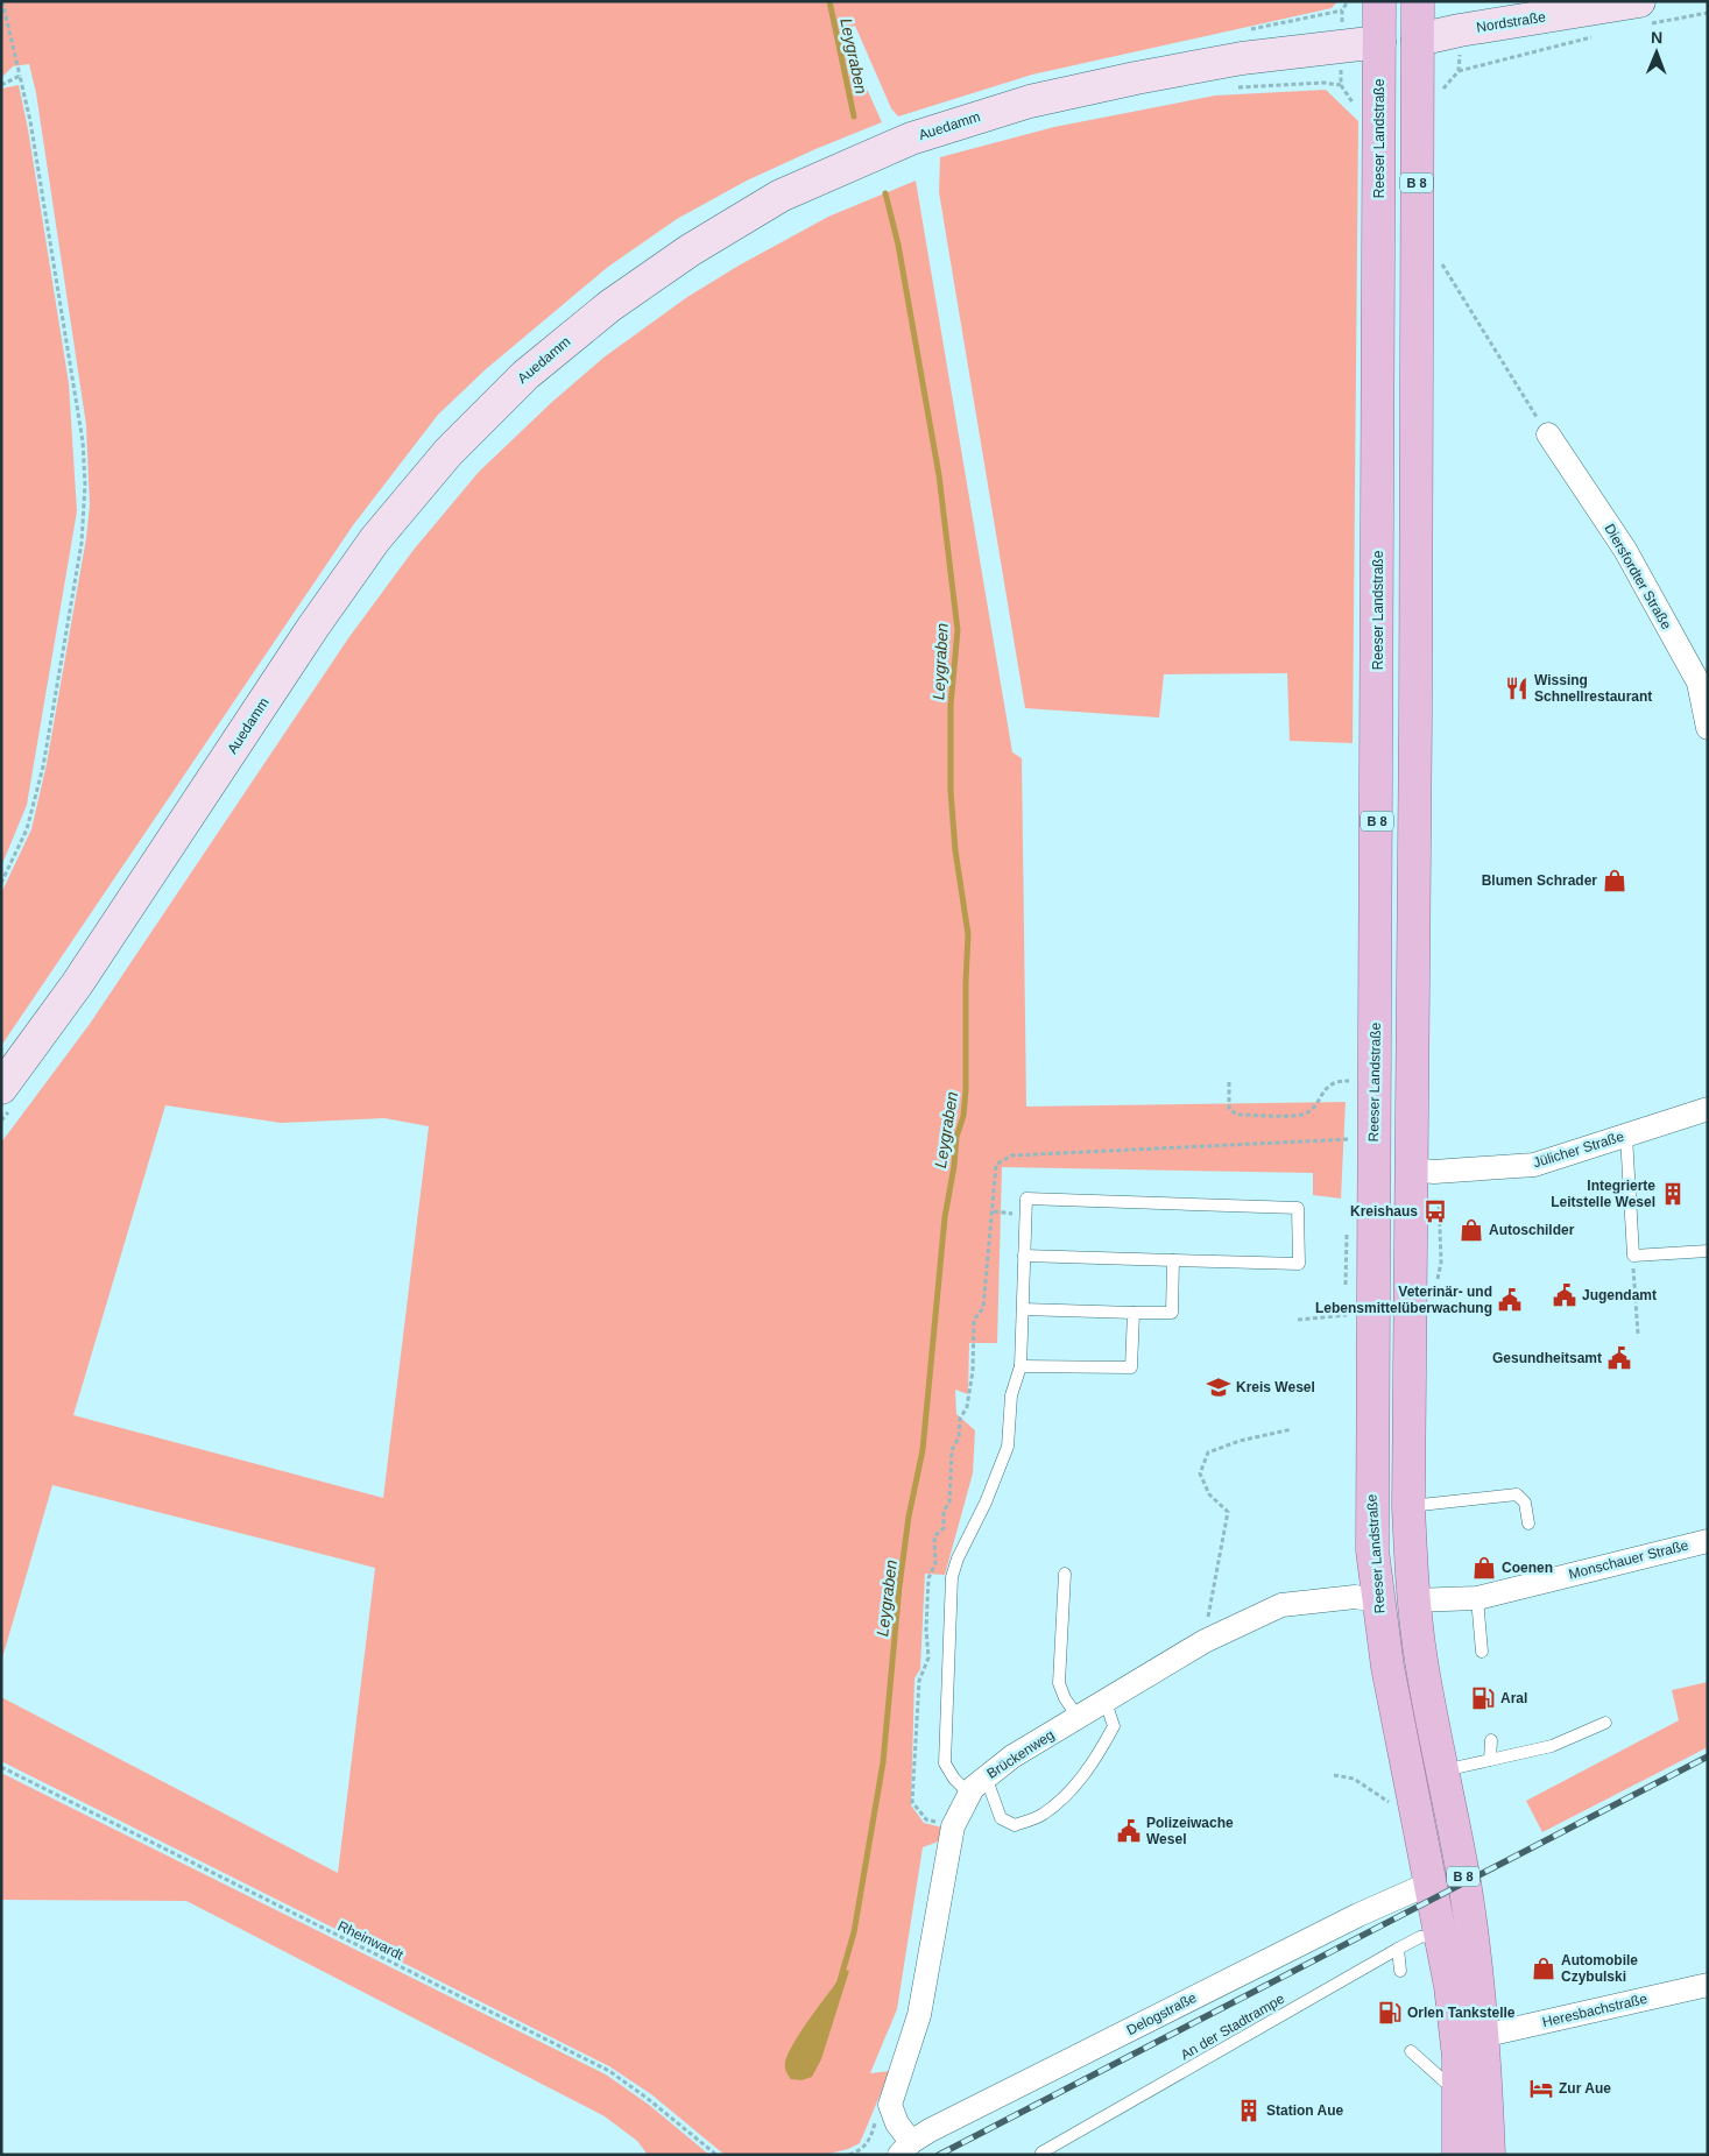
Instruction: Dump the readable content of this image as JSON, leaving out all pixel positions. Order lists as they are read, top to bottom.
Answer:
{
  "streets": {
    "main road": ["Reeser Landstraße", "B 8"],
    "street": [
      "Nordstraße",
      "Auedamm",
      "Diersfordter Straße",
      "Jülicher Straße",
      "Monschauer Straße",
      "Brückenweg",
      "Heresbachstraße",
      "Delogstraße"
    ],
    "lane": ["An der Stadtrampe"],
    "path": ["Rheinwardt"]
  },
  "crossings": [
    ["Nordstraße", "B 8"],
    ["Auedamm", "Reeser Landstraße"],
    ["Reeser Landstraße", "Brückenweg"],
    ["Reeser Landstraße", "Delogstraße"],
    ["Reeser Landstraße", "An der Stadtrampe"],
    ["B 8", "Jülicher Straße"],
    ["B 8", "Monschauer Straße"],
    ["B 8", "Heresbachstraße"]
  ],
  "water": ["Leygraben"],
  "places": {
    "restaurant": ["Wissing Schnellrestaurant"],
    "shop": [
      "Blumen Schrader",
      "Autoschilder",
      "Coenen",
      "Automobile Czybulski"
    ],
    "building": ["Integrierte Leitstelle Wesel", "Station Aue"],
    "bus stop": ["Kreishaus"],
    "public building": [
      "Jugendamt",
      "Veterinär- und Lebensmittelüberwachung",
      "Gesundheitsamt",
      "Polizeiwache Wesel"
    ],
    "school or university": ["Kreis Wesel"],
    "fuel station": ["Aral", "Orlen Tankstelle"],
    "hotel": ["Zur Aue"]
  },
  "north": "top"
}
